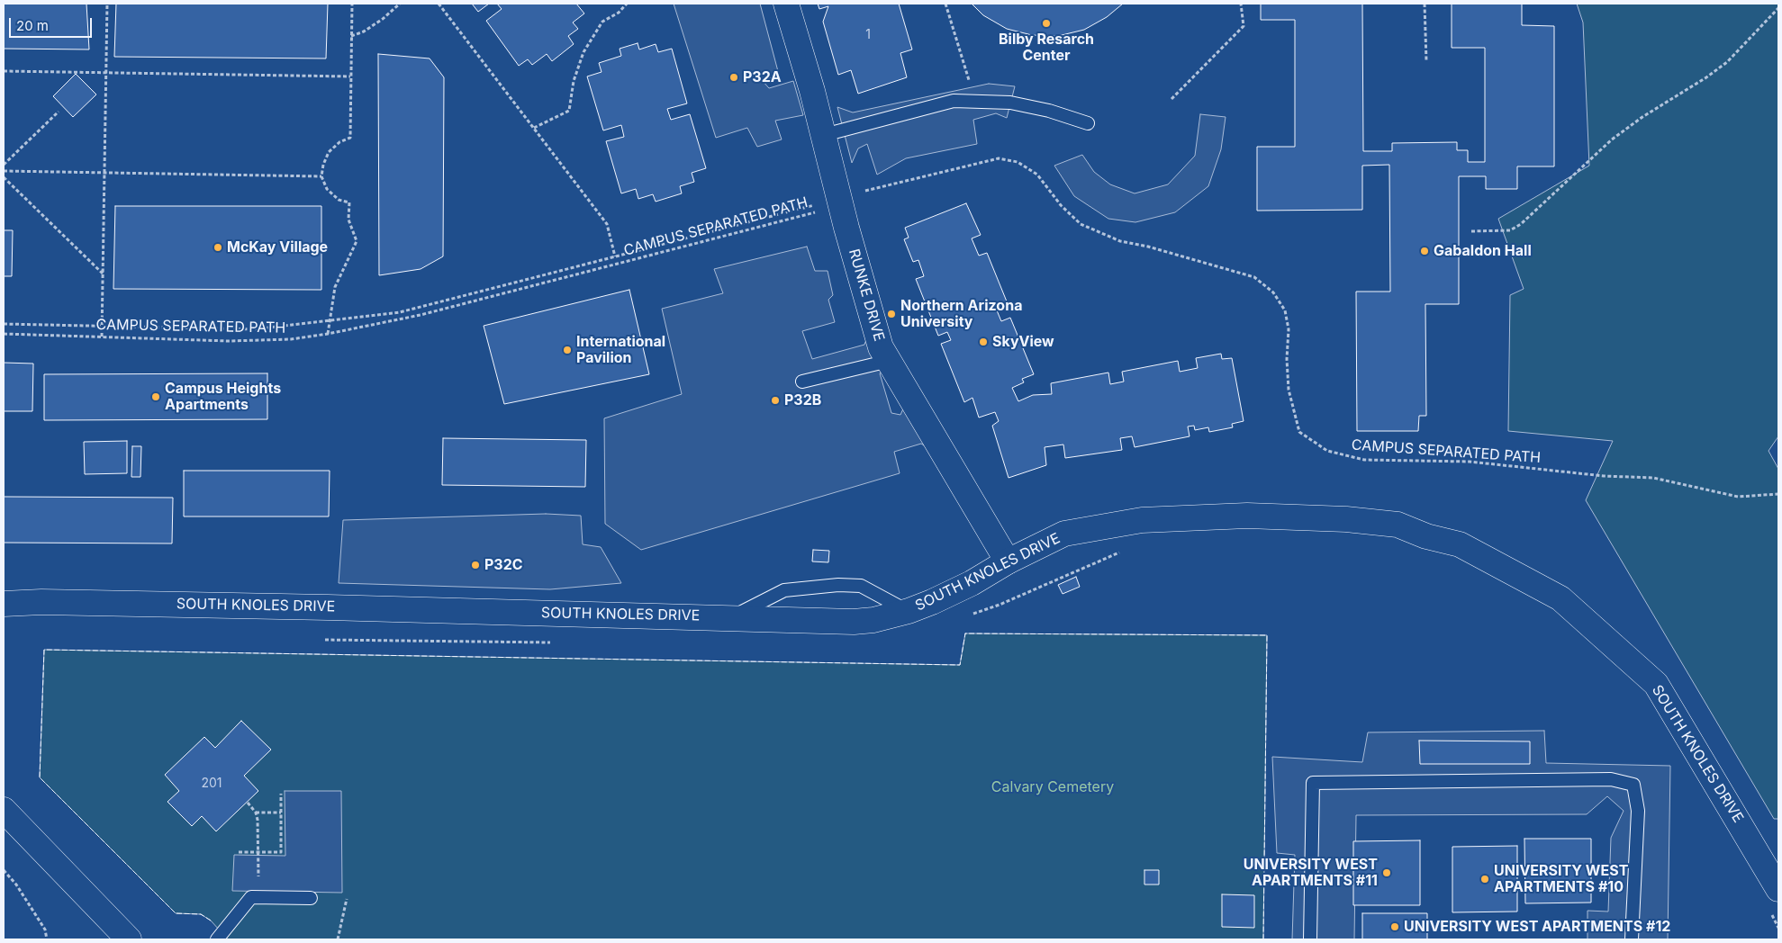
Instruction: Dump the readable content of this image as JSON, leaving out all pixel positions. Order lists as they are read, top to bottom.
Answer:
{
  "streets": {
    "street": ["RUNKE DRIVE", "SOUTH KNOLES DRIVE"],
    "path": ["CAMPUS SEPARATED PATH"]
  },
  "crossings": [
    ["CAMPUS SEPARATED PATH", "RUNKE DRIVE"],
    ["RUNKE DRIVE", "SOUTH KNOLES DRIVE"]
  ],
  "parks": ["Calvary Cemetery"],
  "places": [
    "Bilby Resarch Center",
    "P32A",
    "McKay Village",
    "Gabaldon Hall",
    "Northern Arizona University",
    "SkyView",
    "International Pavilion",
    "Campus Heights Apartments",
    "P32B",
    "P32C",
    "UNIVERSITY WEST APARTMENTS #11",
    "UNIVERSITY WEST APARTMENTS #10",
    "UNIVERSITY WEST APARTMENTS #12"
  ],
  "house_numbers": ["1", "201"],
  "scale_bar": "20 m"
}
